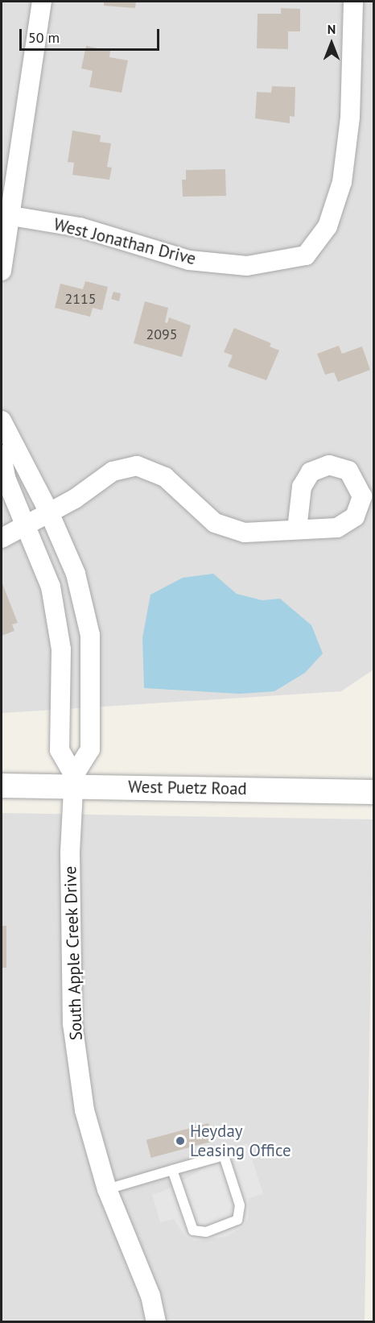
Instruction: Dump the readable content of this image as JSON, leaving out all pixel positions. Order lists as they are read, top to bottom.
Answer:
{
  "streets": {
    "street": ["West Jonathan Drive", "West Puetz Road", "South Apple Creek Drive"]
  },
  "crossings": [
    ["West Puetz Road", "South Apple Creek Drive"]
  ],
  "places": ["Heyday Leasing Office"],
  "house_numbers": ["2115", "2095"],
  "scale_bar": "50 m",
  "north": "top"
}
